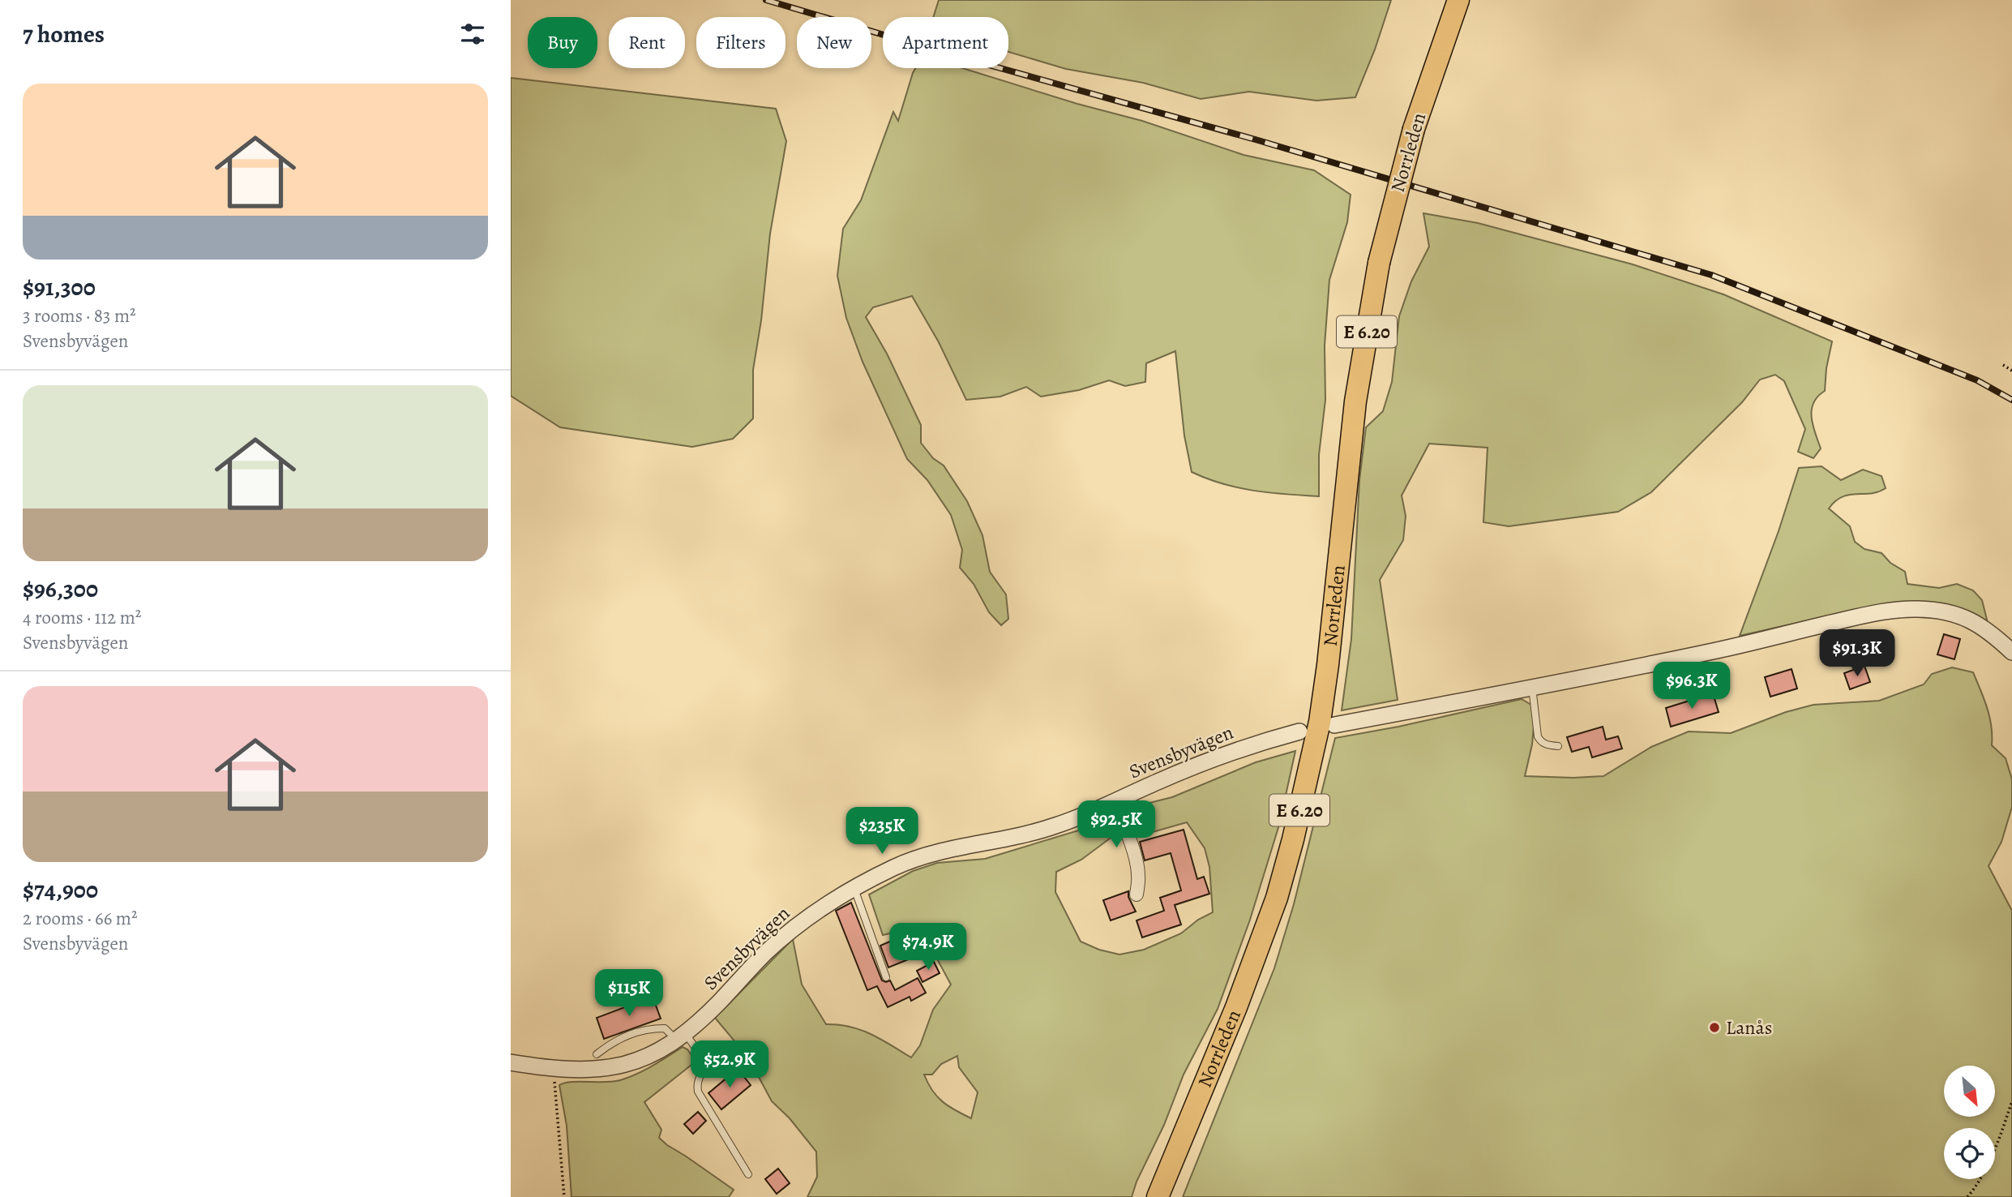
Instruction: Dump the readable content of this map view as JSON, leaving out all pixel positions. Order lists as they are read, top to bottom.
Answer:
{
  "streets": {
    "highway": ["Norrleden", "E 6.20"],
    "street": ["Svensbyvägen"]
  },
  "places": ["Lanås"],
  "north": "bottom right",
  "page": {
    "heading": "7 homes",
    "chip": [
      "Buy",
      "Rent",
      "Filters",
      "New",
      "Apartment"
    ],
    "list": [
      {
        "name": "$91,300",
        "note": "3 rooms · 83 m² · Svensbyvägen"
      },
      {
        "name": "$96,300",
        "note": "4 rooms · 112 m² · Svensbyvägen"
      },
      {
        "name": "$74,900",
        "note": "2 rooms · 66 m² · Svensbyvägen"
      }
    ],
    "price": [
      "$91.3K",
      "$96.3K",
      "$92.5K",
      "$235K",
      "$74.9K",
      "$115K",
      "$52.9K"
    ]
  }
}
